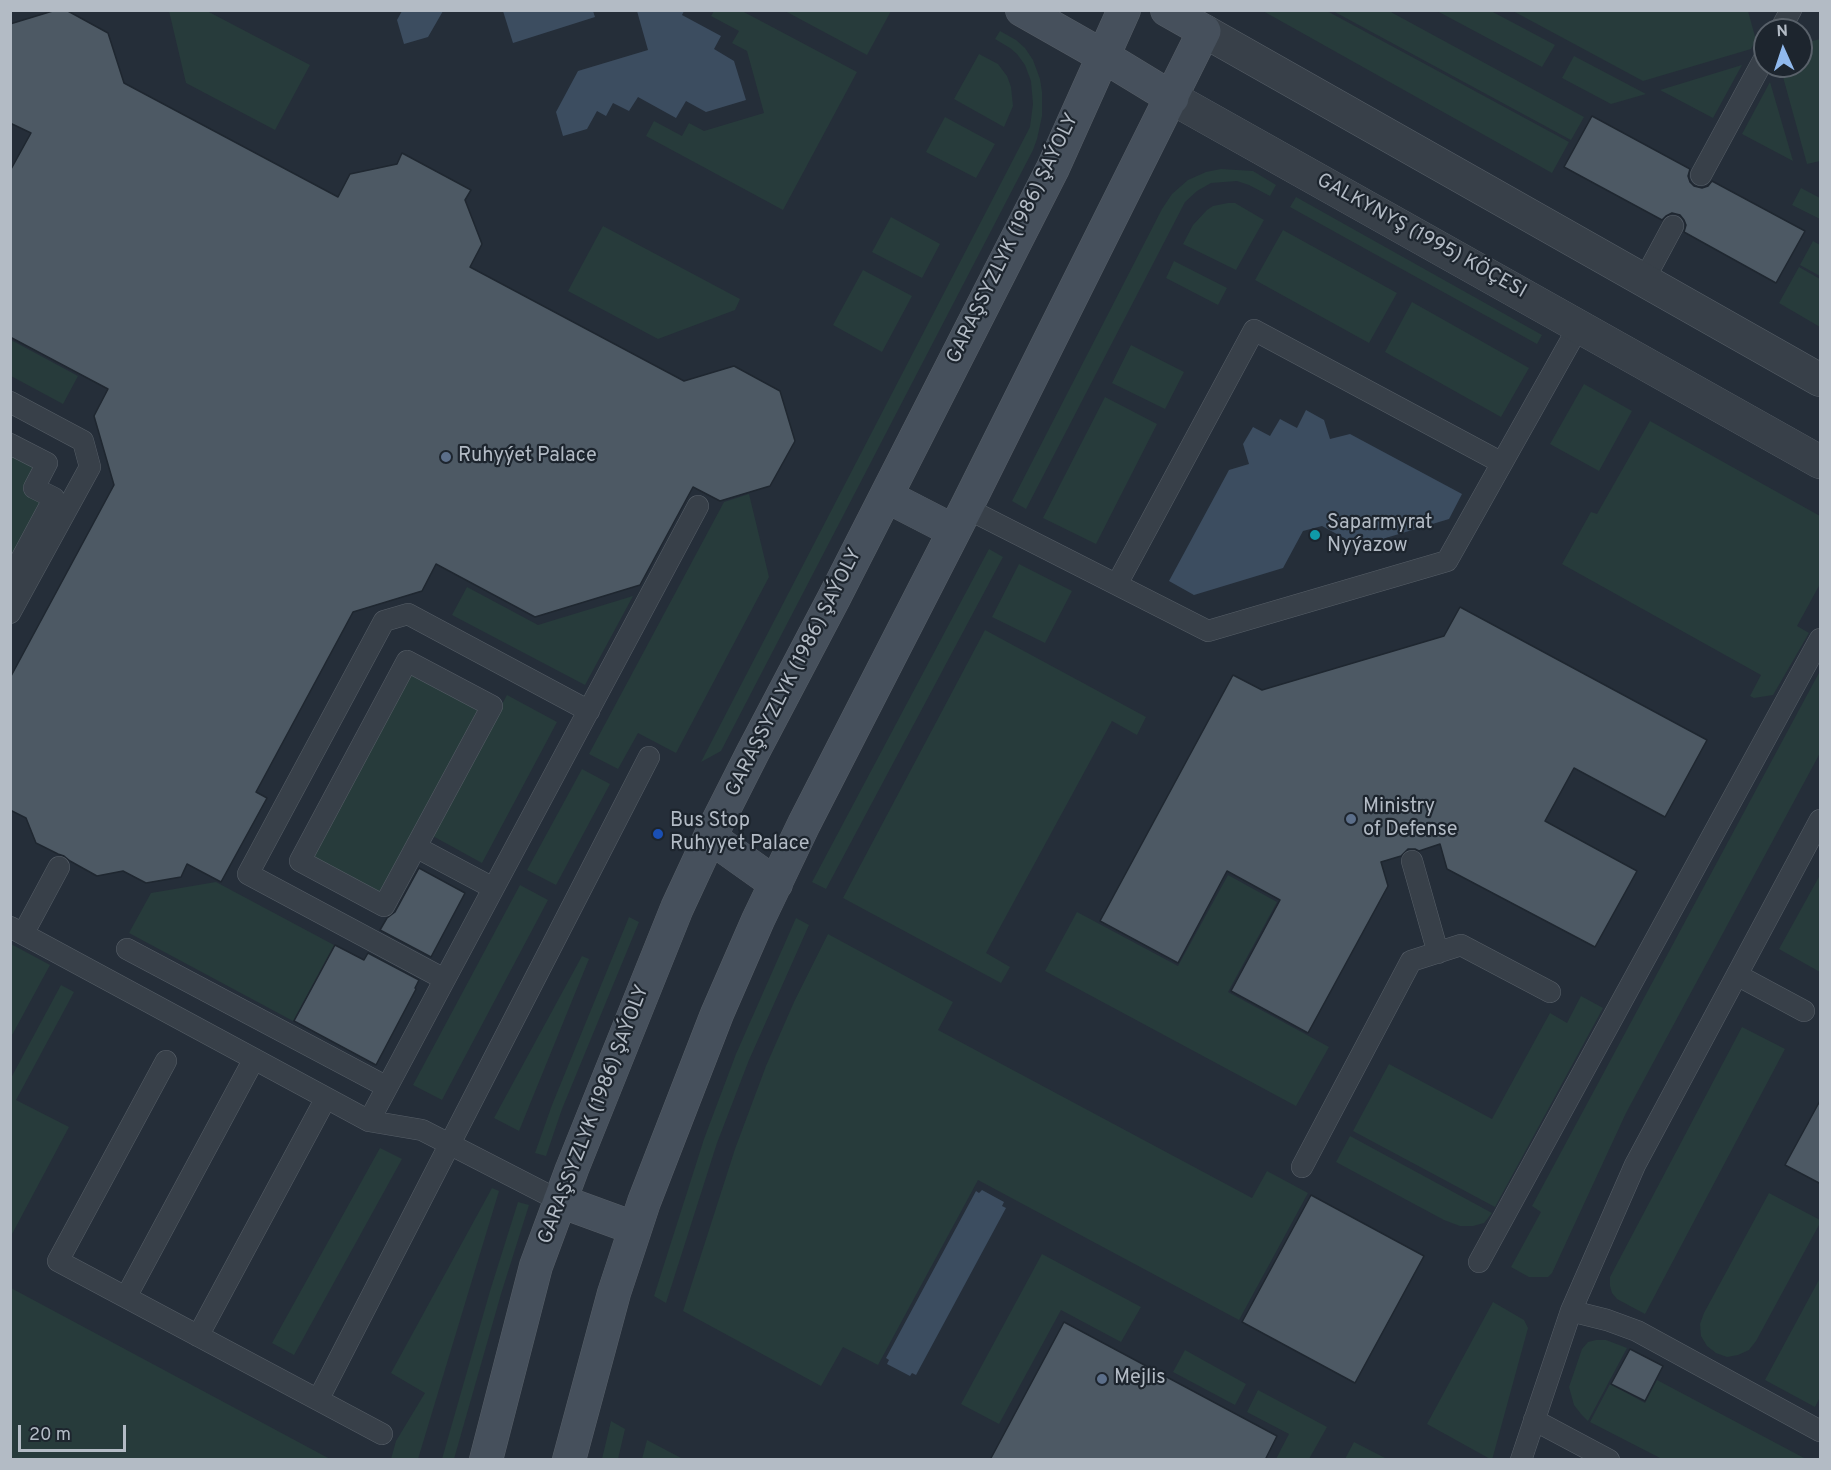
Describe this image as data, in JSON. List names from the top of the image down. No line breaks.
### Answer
{"streets":{"main road":["GALKYNYŞ (1995) KÖÇESI","GARAŞSYZLYK (1986) ŞAÝOLY"]},"crossings":[["GALKYNYŞ (1995) KÖÇESI","GARAŞSYZLYK (1986) ŞAÝOLY"]],"places":["Ruhyýet Palace","Saparmyrat Nyýazow","Ministry of Defense","Bus Stop Ruhyyet Palace","Mejlis"],"scale_bar":"20 m","north":"top"}
